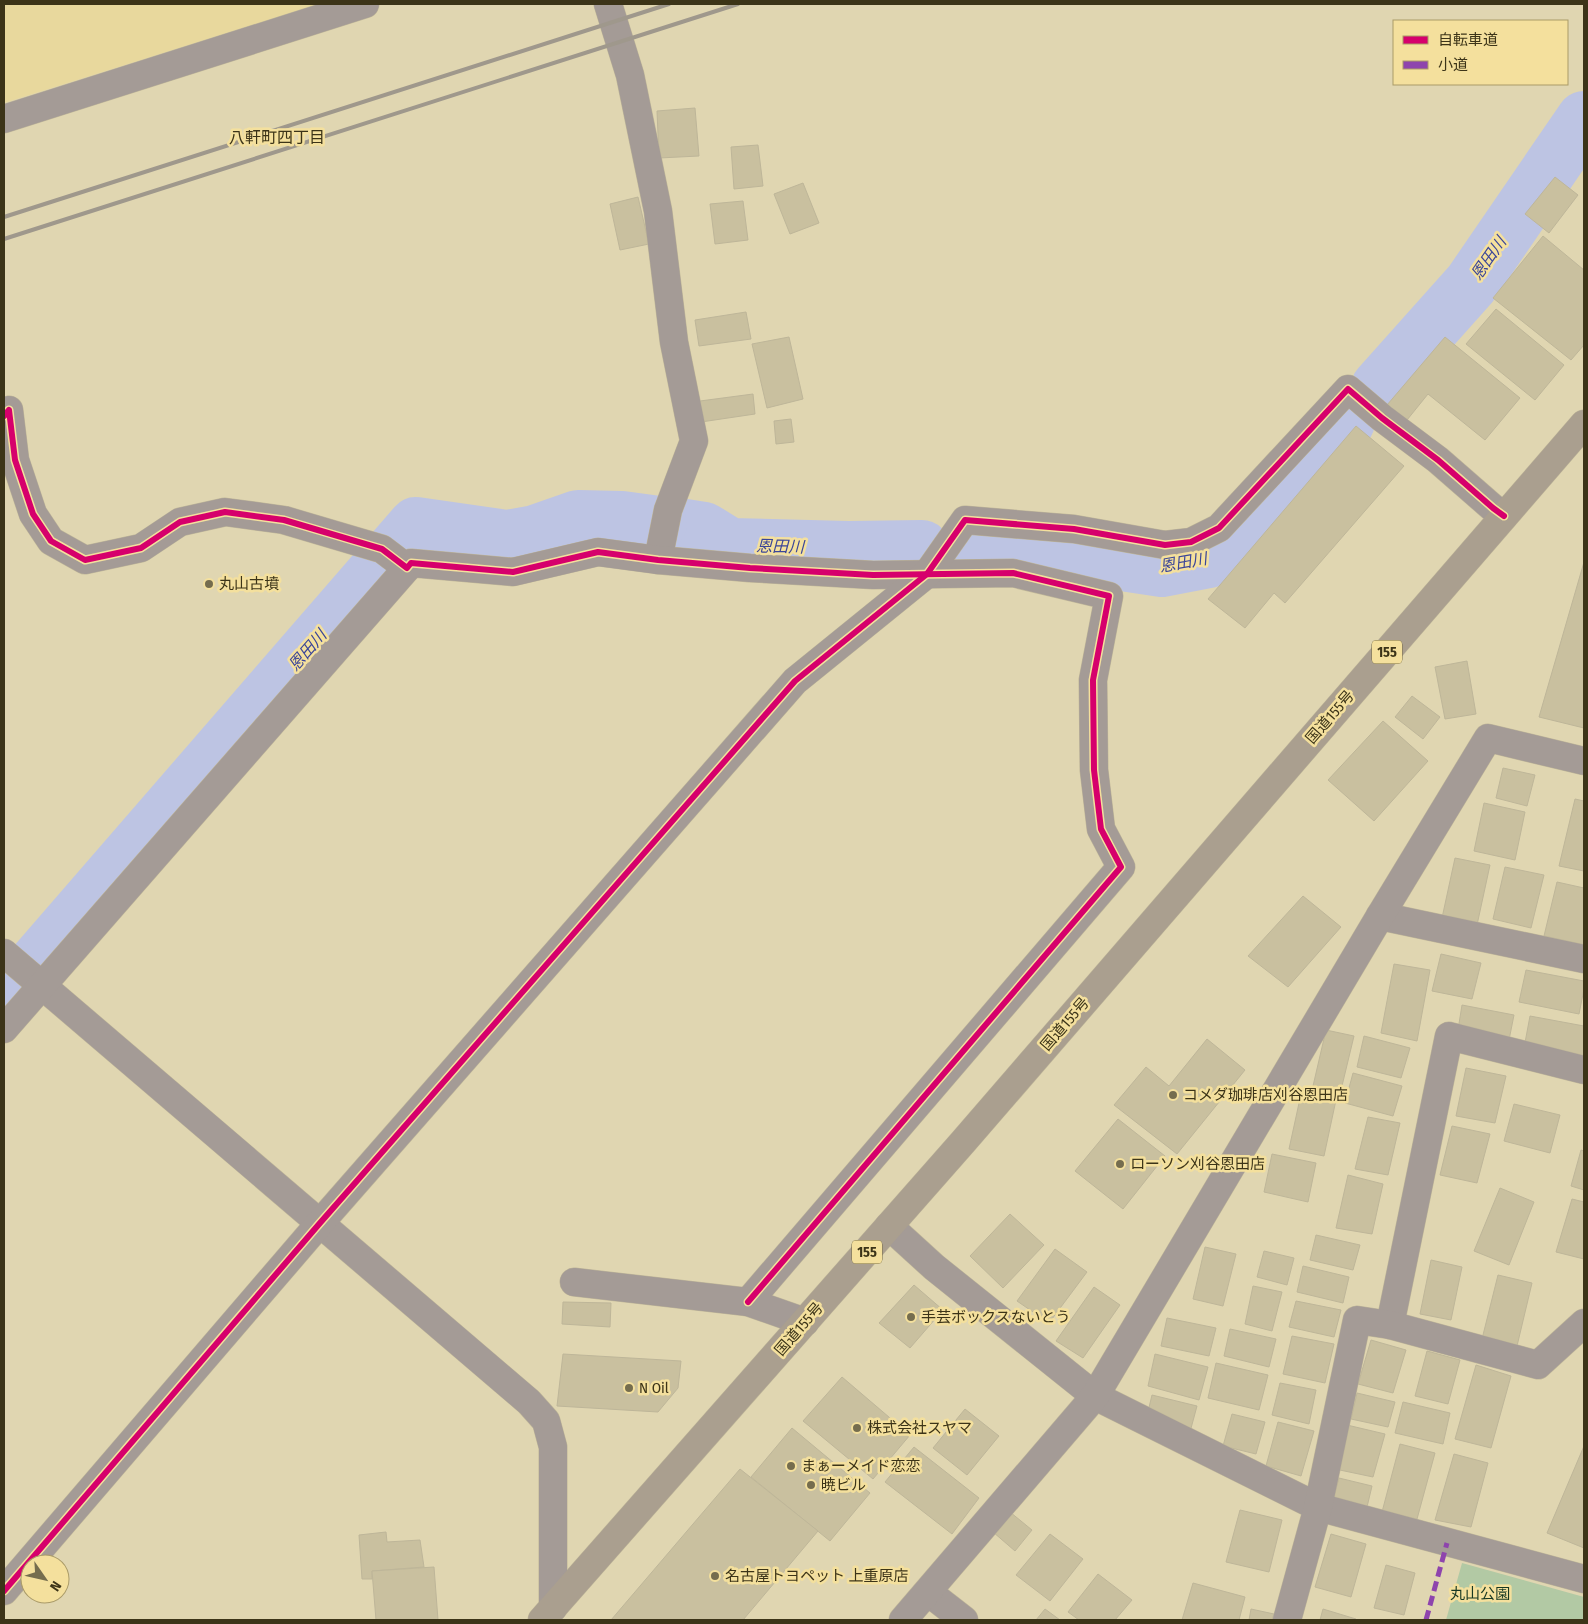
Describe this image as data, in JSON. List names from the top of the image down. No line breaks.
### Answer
{"streets":{"highway":["155","国道155号"]},"districts":["八軒町四丁目"],"water":["恩田川"],"parks":["丸山公園"],"places":["丸山古墳","コメダ珈琲店刈谷恩田店","ローソン刈谷恩田店","手芸ボックスないとう","N Oil","株式会社スヤマ","まぁーメイド恋恋","暁ビル","名古屋トヨペット 上重原店"],"legend":["自転車道","小道"],"north":"bottom right"}
